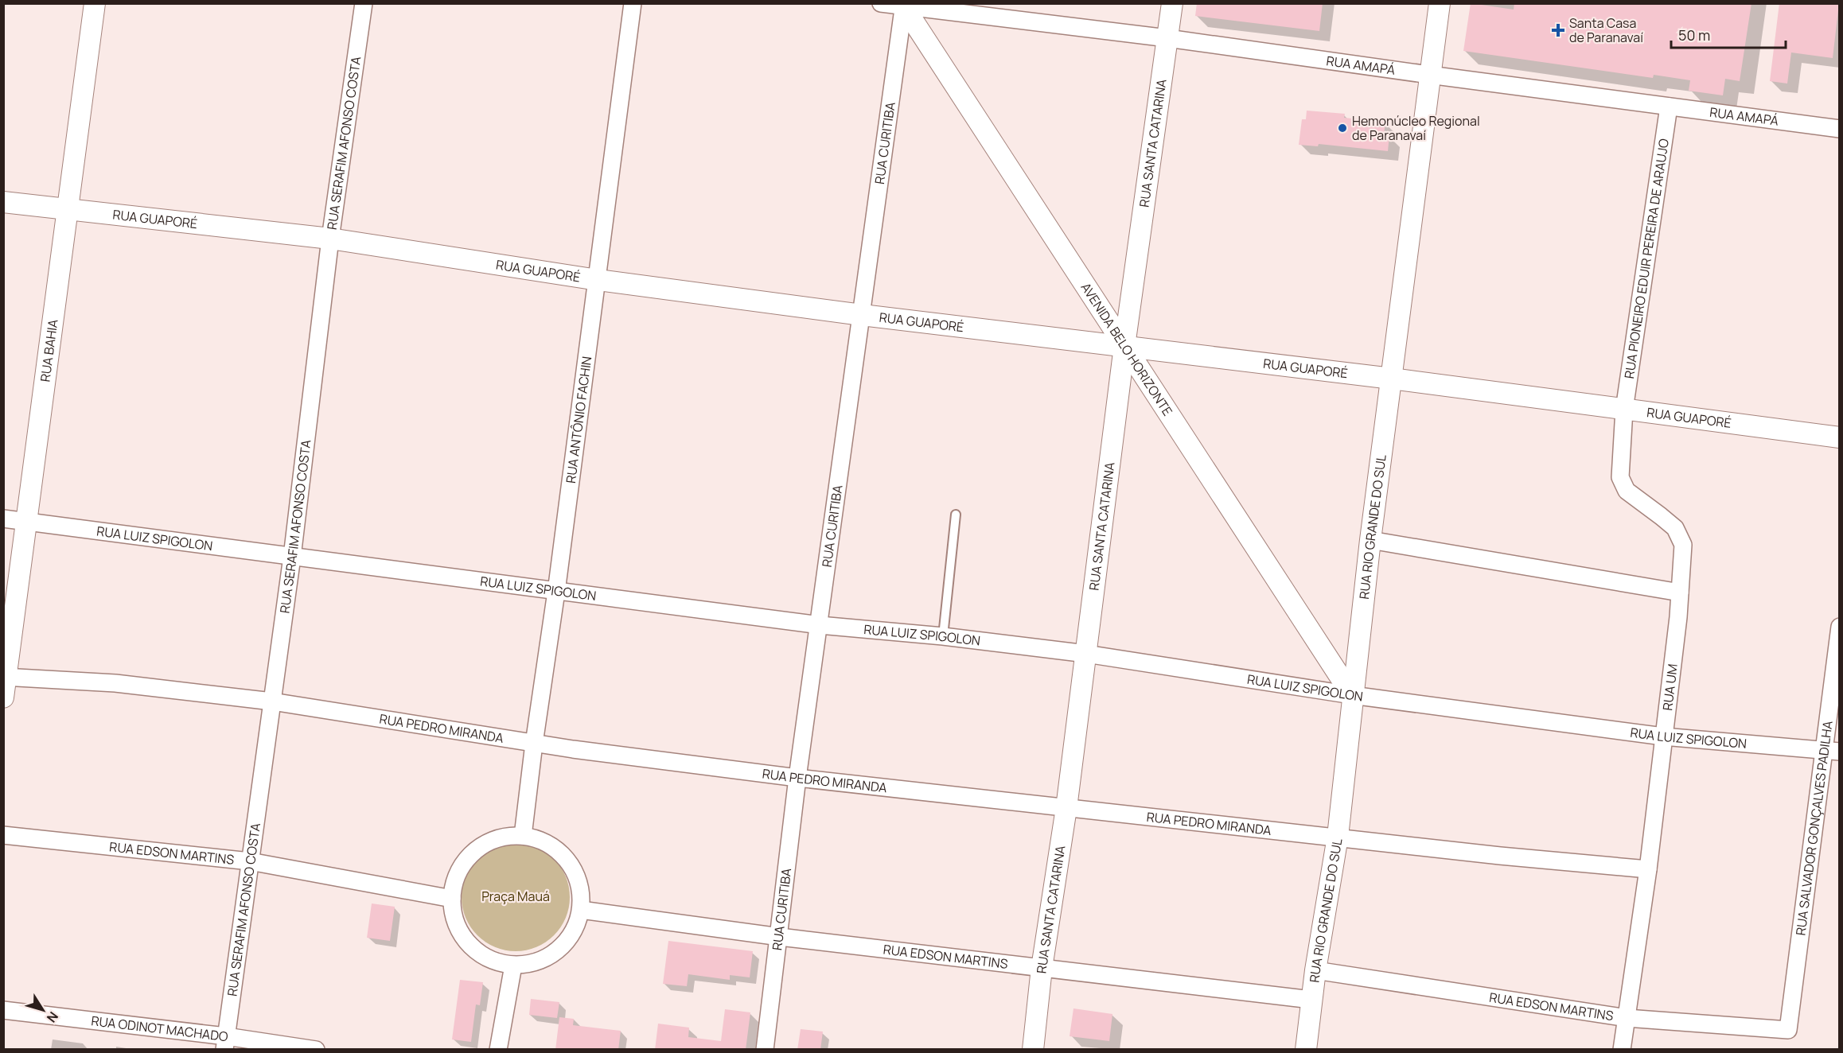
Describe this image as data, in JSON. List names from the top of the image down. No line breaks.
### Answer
{"streets":{"street":["RUA AMAPÁ","RUA SERAFIM AFONSO COSTA","RUA CURITIBA","RUA SANTA CATARINA","RUA GUAPORÉ","RUA PIONEIRO EDUIR PEREIRA DE ARAUJO","AVENIDA BELO HORIZONTE","RUA BAHIA","RUA ANTÔNIO FACHIN","RUA RIO GRANDE DO SUL","RUA LUIZ SPIGOLON","RUA UM","RUA PEDRO MIRANDA","RUA SALVADOR GONÇALVES PADILHA","RUA EDSON MARTINS","RUA ODINOT MACHADO"]},"crossings":[["RUA AMAPÁ","RUA CURITIBA"],["RUA AMAPÁ","RUA SANTA CATARINA"],["RUA AMAPÁ","RUA PIONEIRO EDUIR PEREIRA DE ARAUJO"],["RUA AMAPÁ","AVENIDA BELO HORIZONTE"],["RUA AMAPÁ","RUA RIO GRANDE DO SUL"],["RUA SERAFIM AFONSO COSTA","RUA GUAPORÉ"],["RUA SERAFIM AFONSO COSTA","RUA LUIZ SPIGOLON"],["RUA SERAFIM AFONSO COSTA","RUA PEDRO MIRANDA"],["RUA SERAFIM AFONSO COSTA","RUA EDSON MARTINS"],["RUA SERAFIM AFONSO COSTA","RUA ODINOT MACHADO"],["RUA CURITIBA","RUA GUAPORÉ"],["RUA CURITIBA","AVENIDA BELO HORIZONTE"],["RUA CURITIBA","RUA LUIZ SPIGOLON"],["RUA CURITIBA","RUA PEDRO MIRANDA"],["RUA CURITIBA","RUA EDSON MARTINS"],["RUA SANTA CATARINA","RUA GUAPORÉ"],["RUA SANTA CATARINA","AVENIDA BELO HORIZONTE"],["RUA SANTA CATARINA","RUA LUIZ SPIGOLON"],["RUA SANTA CATARINA","RUA PEDRO MIRANDA"],["RUA SANTA CATARINA","RUA EDSON MARTINS"],["RUA GUAPORÉ","RUA PIONEIRO EDUIR PEREIRA DE ARAUJO"],["RUA GUAPORÉ","AVENIDA BELO HORIZONTE"],["RUA GUAPORÉ","RUA BAHIA"],["RUA GUAPORÉ","RUA ANTÔNIO FACHIN"],["RUA GUAPORÉ","RUA RIO GRANDE DO SUL"],["RUA GUAPORÉ","RUA UM"],["RUA PIONEIRO EDUIR PEREIRA DE ARAUJO","RUA UM"],["AVENIDA BELO HORIZONTE","RUA RIO GRANDE DO SUL"],["AVENIDA BELO HORIZONTE","RUA LUIZ SPIGOLON"],["RUA BAHIA","RUA LUIZ SPIGOLON"],["RUA BAHIA","RUA PEDRO MIRANDA"],["RUA ANTÔNIO FACHIN","RUA LUIZ SPIGOLON"],["RUA ANTÔNIO FACHIN","RUA PEDRO MIRANDA"],["RUA ANTÔNIO FACHIN","RUA EDSON MARTINS"],["RUA RIO GRANDE DO SUL","RUA LUIZ SPIGOLON"],["RUA RIO GRANDE DO SUL","RUA PEDRO MIRANDA"],["RUA RIO GRANDE DO SUL","RUA EDSON MARTINS"],["RUA LUIZ SPIGOLON","RUA UM"],["RUA LUIZ SPIGOLON","RUA SALVADOR GONÇALVES PADILHA"],["RUA UM","RUA PEDRO MIRANDA"],["RUA UM","RUA EDSON MARTINS"],["RUA SALVADOR GONÇALVES PADILHA","RUA EDSON MARTINS"]],"parks":["Praça Mauá"],"places":{"health":["Santa Casa de Paranavaí"],"other":["Hemonúcleo Regional de Paranavaí"]},"scale_bar":"50 m","north":"bottom right"}
